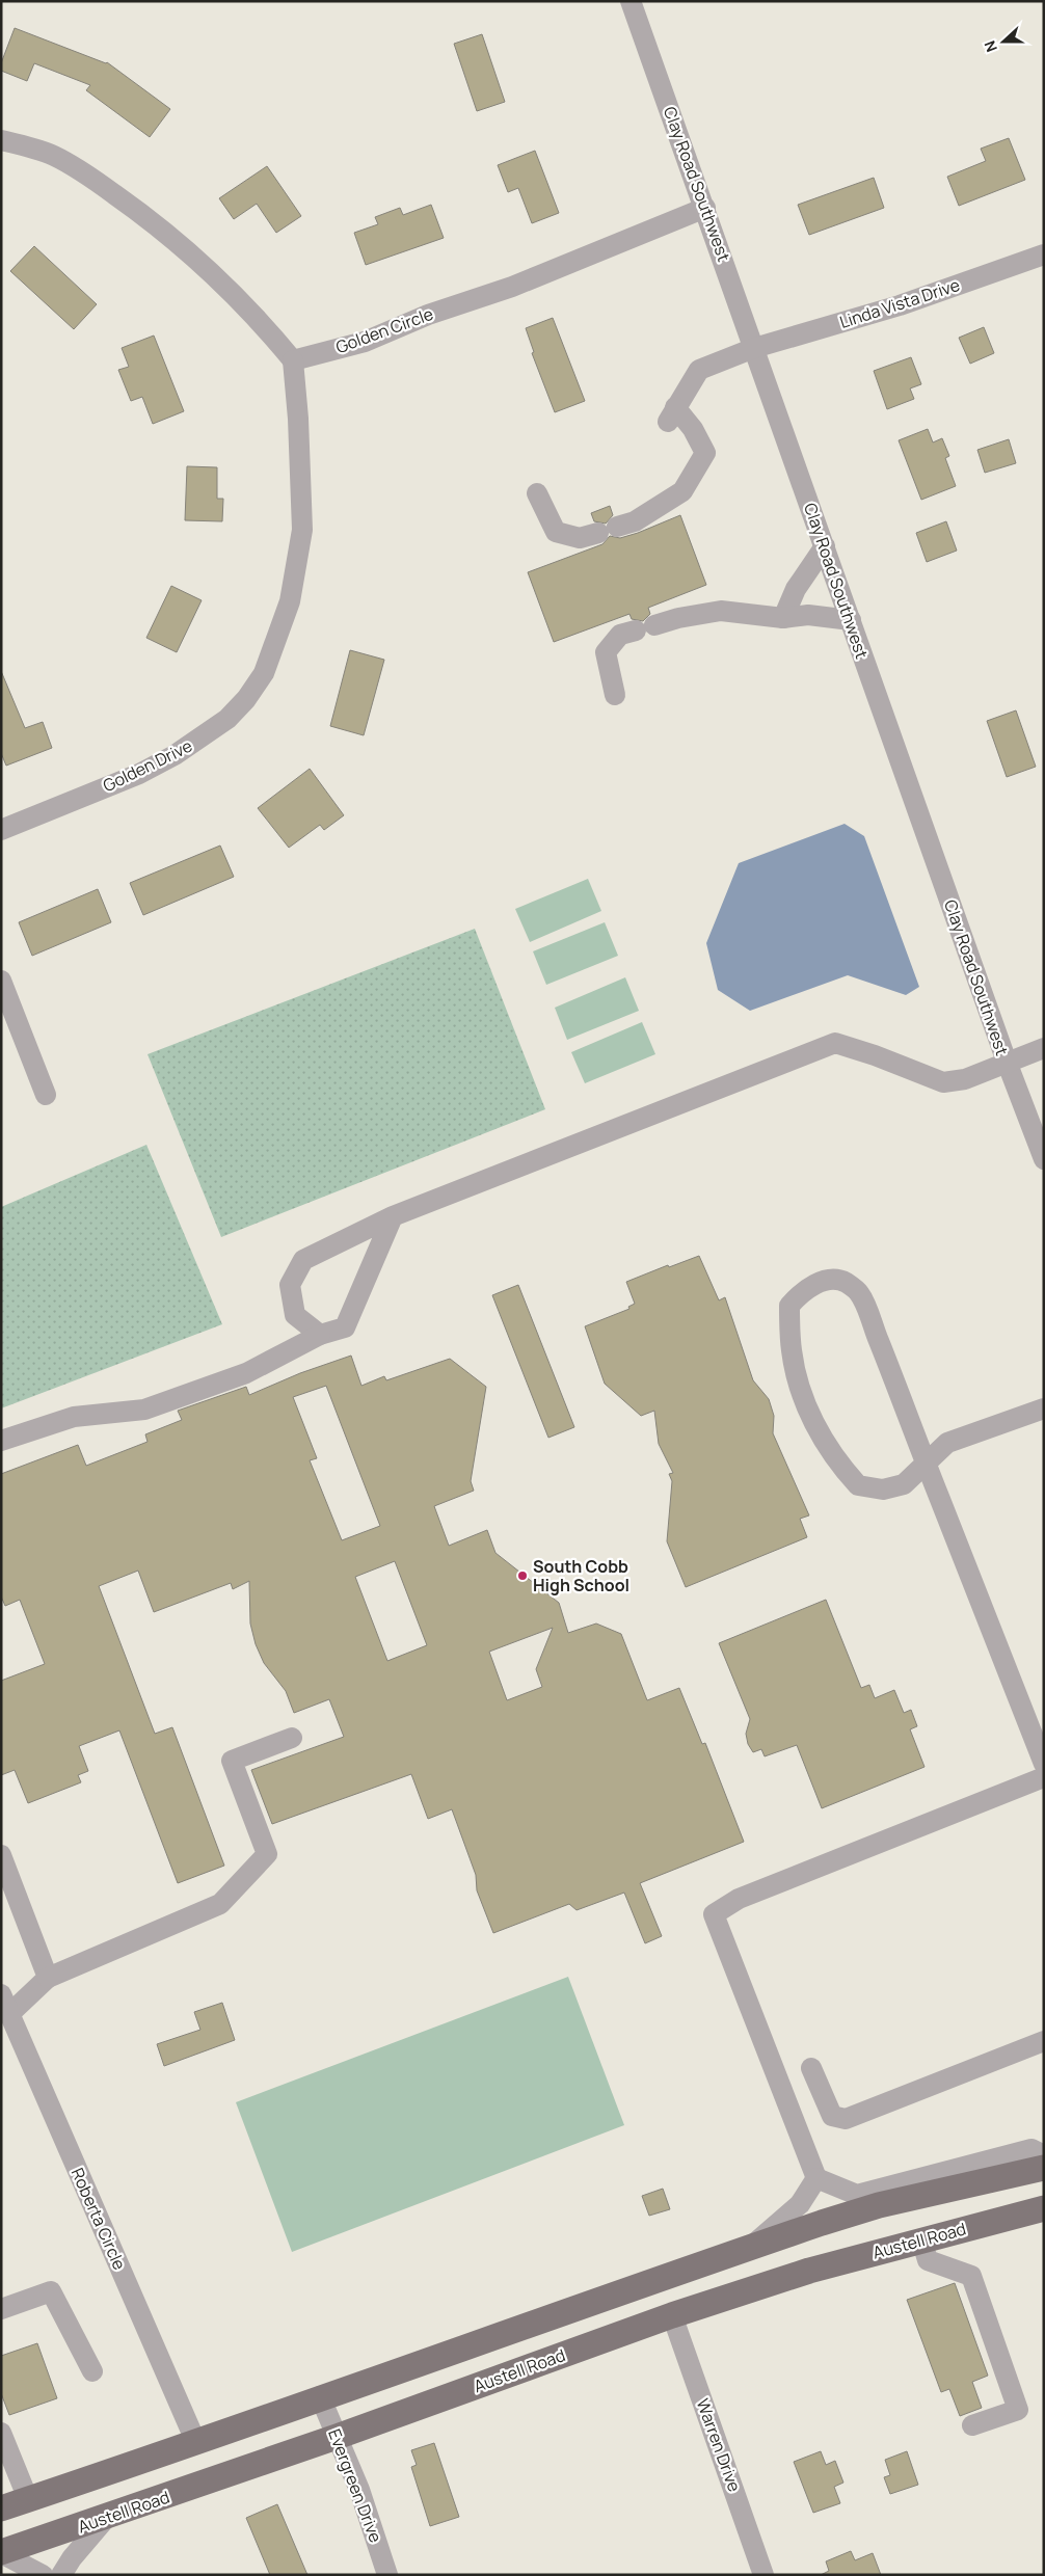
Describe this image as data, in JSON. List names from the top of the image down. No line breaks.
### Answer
{"streets":{"main road":["Austell Road"],"street":["Clay Road Southwest","Linda Vista Drive","Golden Circle","Golden Drive","Roberta Circle","Warren Drive","Evergreen Drive"]},"crossings":[["Clay Road Southwest","Linda Vista Drive"],["Clay Road Southwest","Golden Circle"],["Golden Circle","Golden Drive"],["Austell Road","Warren Drive"],["Austell Road","Evergreen Drive"]],"places":["South Cobb High School"],"north":"left"}
